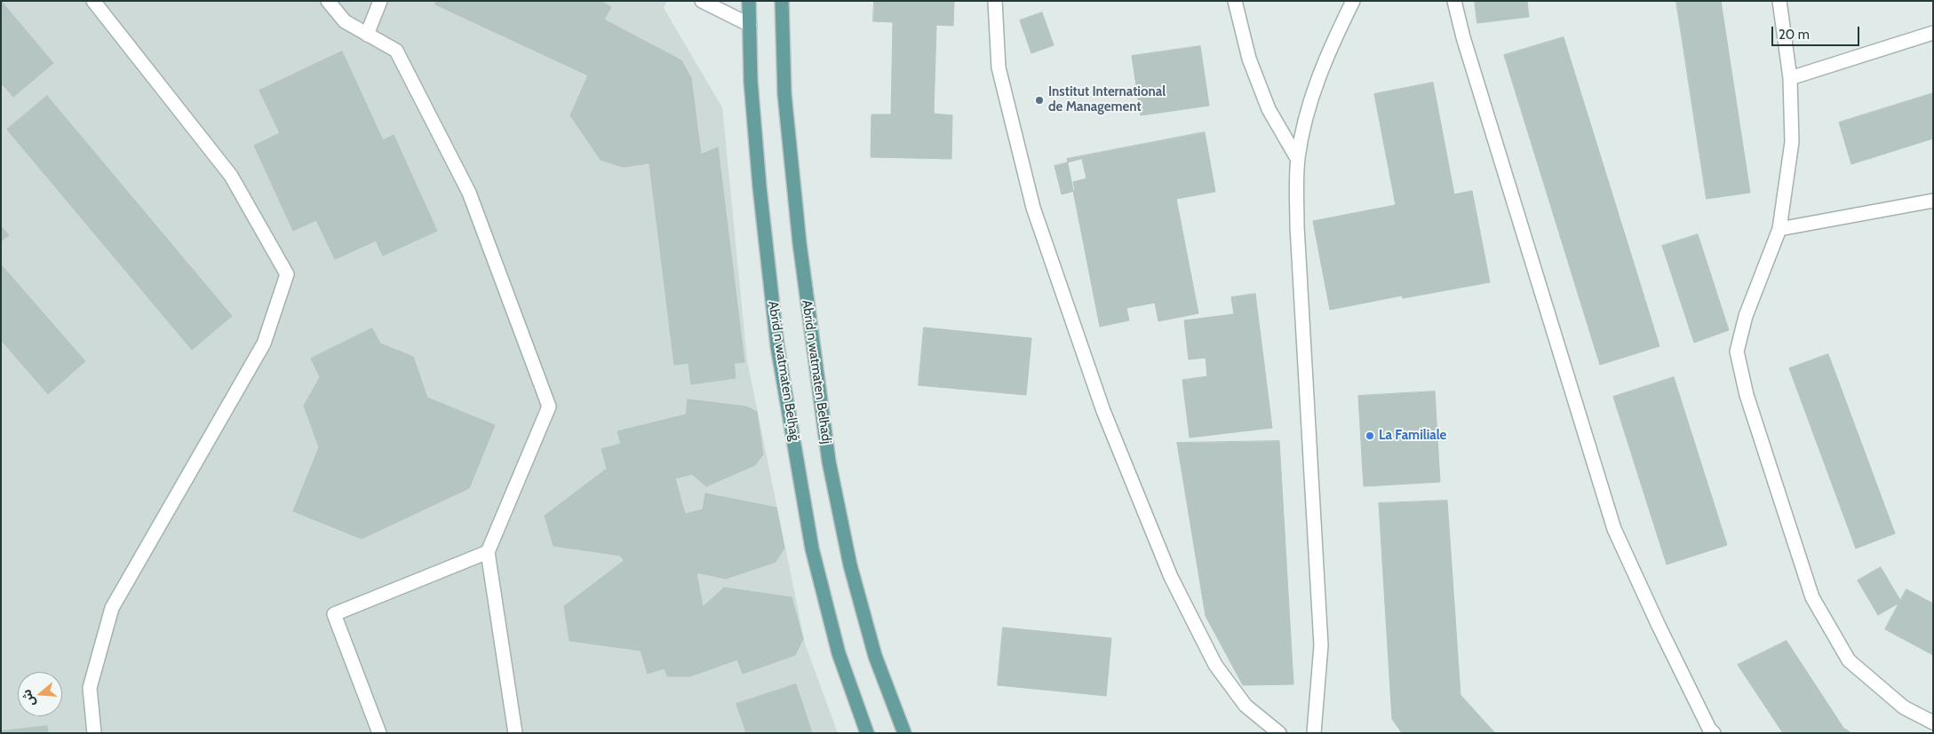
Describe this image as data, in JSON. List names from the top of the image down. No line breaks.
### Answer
{"streets":{"main road":["Abrid n watmaten Belḥaǧ","Abrid n watmaten Belhadj"]},"places":["Institut International de Management","La Familiale"],"scale_bar":"20 m","north":"left"}
